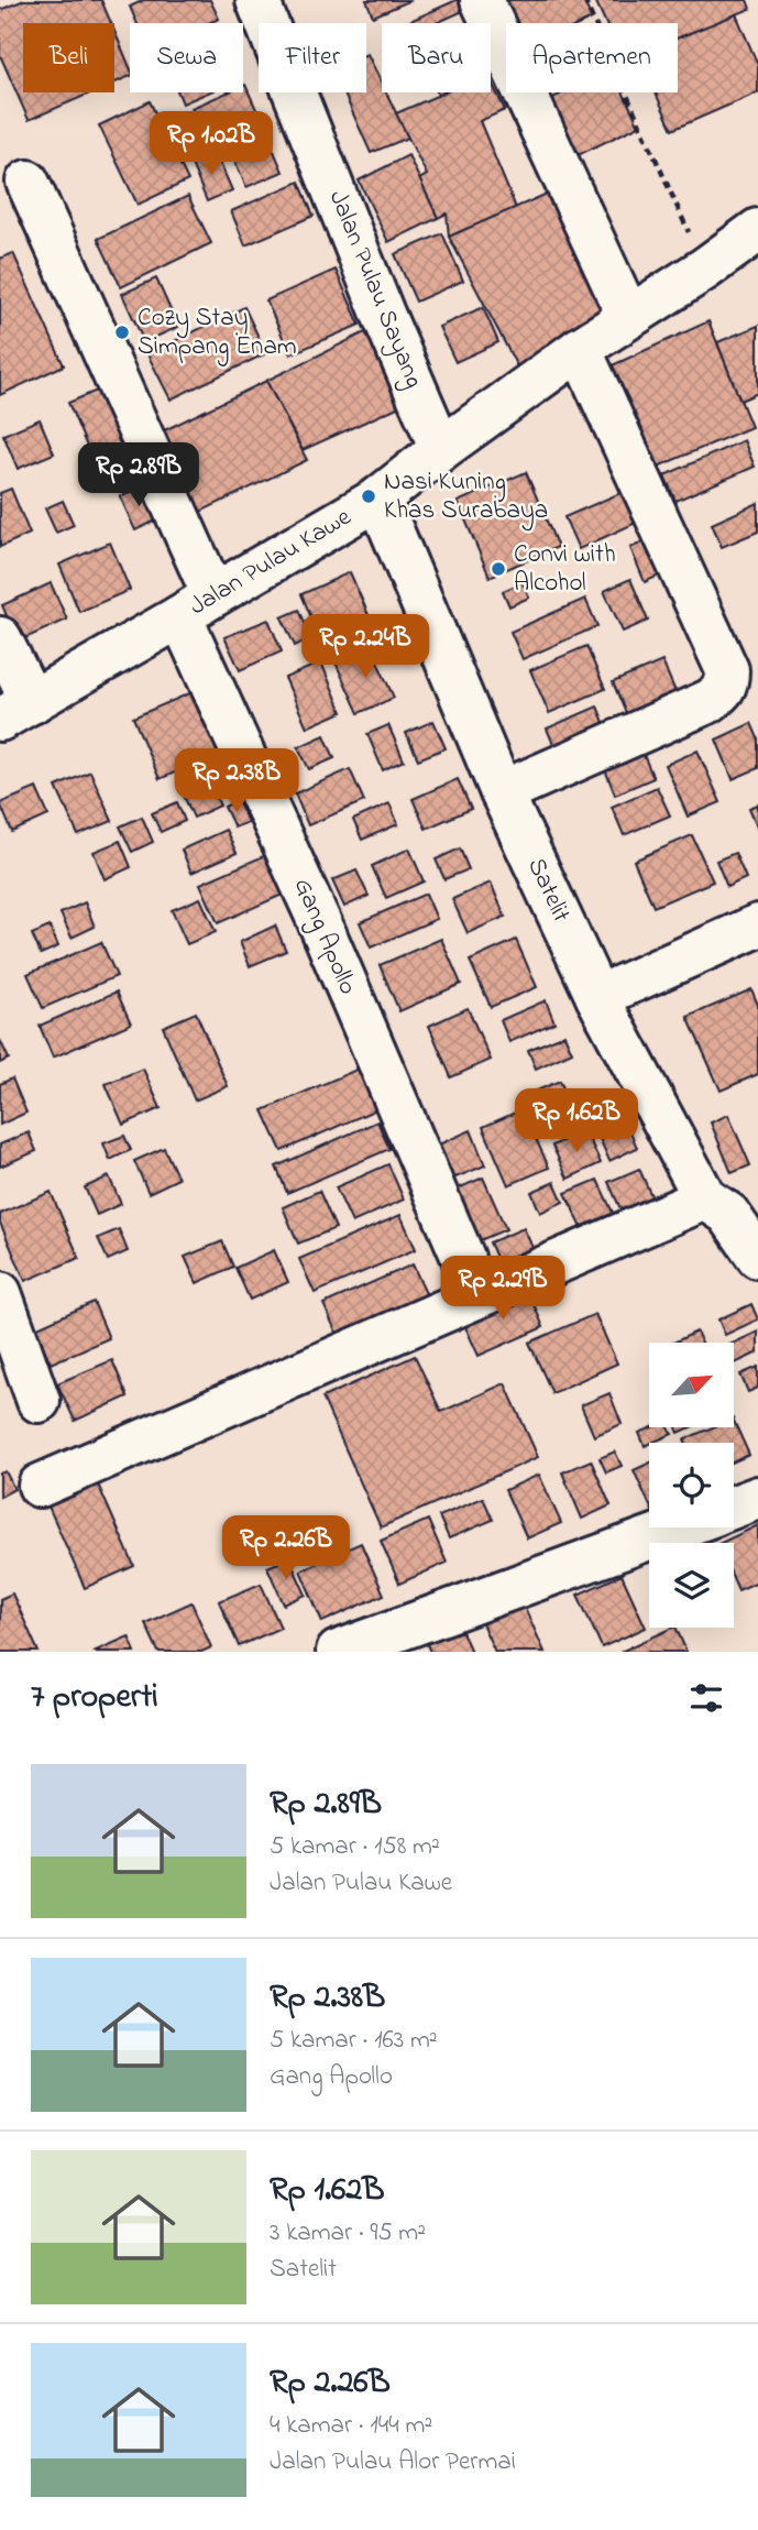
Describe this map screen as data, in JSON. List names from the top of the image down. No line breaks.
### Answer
{"streets":{"street":["Jalan Pulau Sayang","Jalan Pulau Kawe","Satelit","Gang Apollo"]},"crossings":[["Jalan Pulau Sayang","Jalan Pulau Kawe"],["Jalan Pulau Kawe","Satelit"],["Jalan Pulau Kawe","Gang Apollo"]],"places":["Cozy Stay Simpang Enam","Nasi Kuning Khas Surabaya","Convi with Alcohol"],"north":"top right","page":{"chip":["Beli","Sewa","Filter","Baru","Apartemen"],"price":["Rp 1.02B","Rp 2.89B","Rp 2.24B","Rp 2.38B","Rp 1.62B","Rp 2.29B","Rp 2.26B"],"heading":"7 properti","list":[{"name":"Rp 2.89B","note":"5 kamar · 158 m² · Jalan Pulau Kawe"},{"name":"Rp 2.38B","note":"5 kamar · 163 m² · Gang Apollo"},{"name":"Rp 1.62B","note":"3 kamar · 95 m² · Satelit"},{"name":"Rp 2.26B","note":"4 kamar · 144 m² · Jalan Pulau Alor Permai"}]}}
